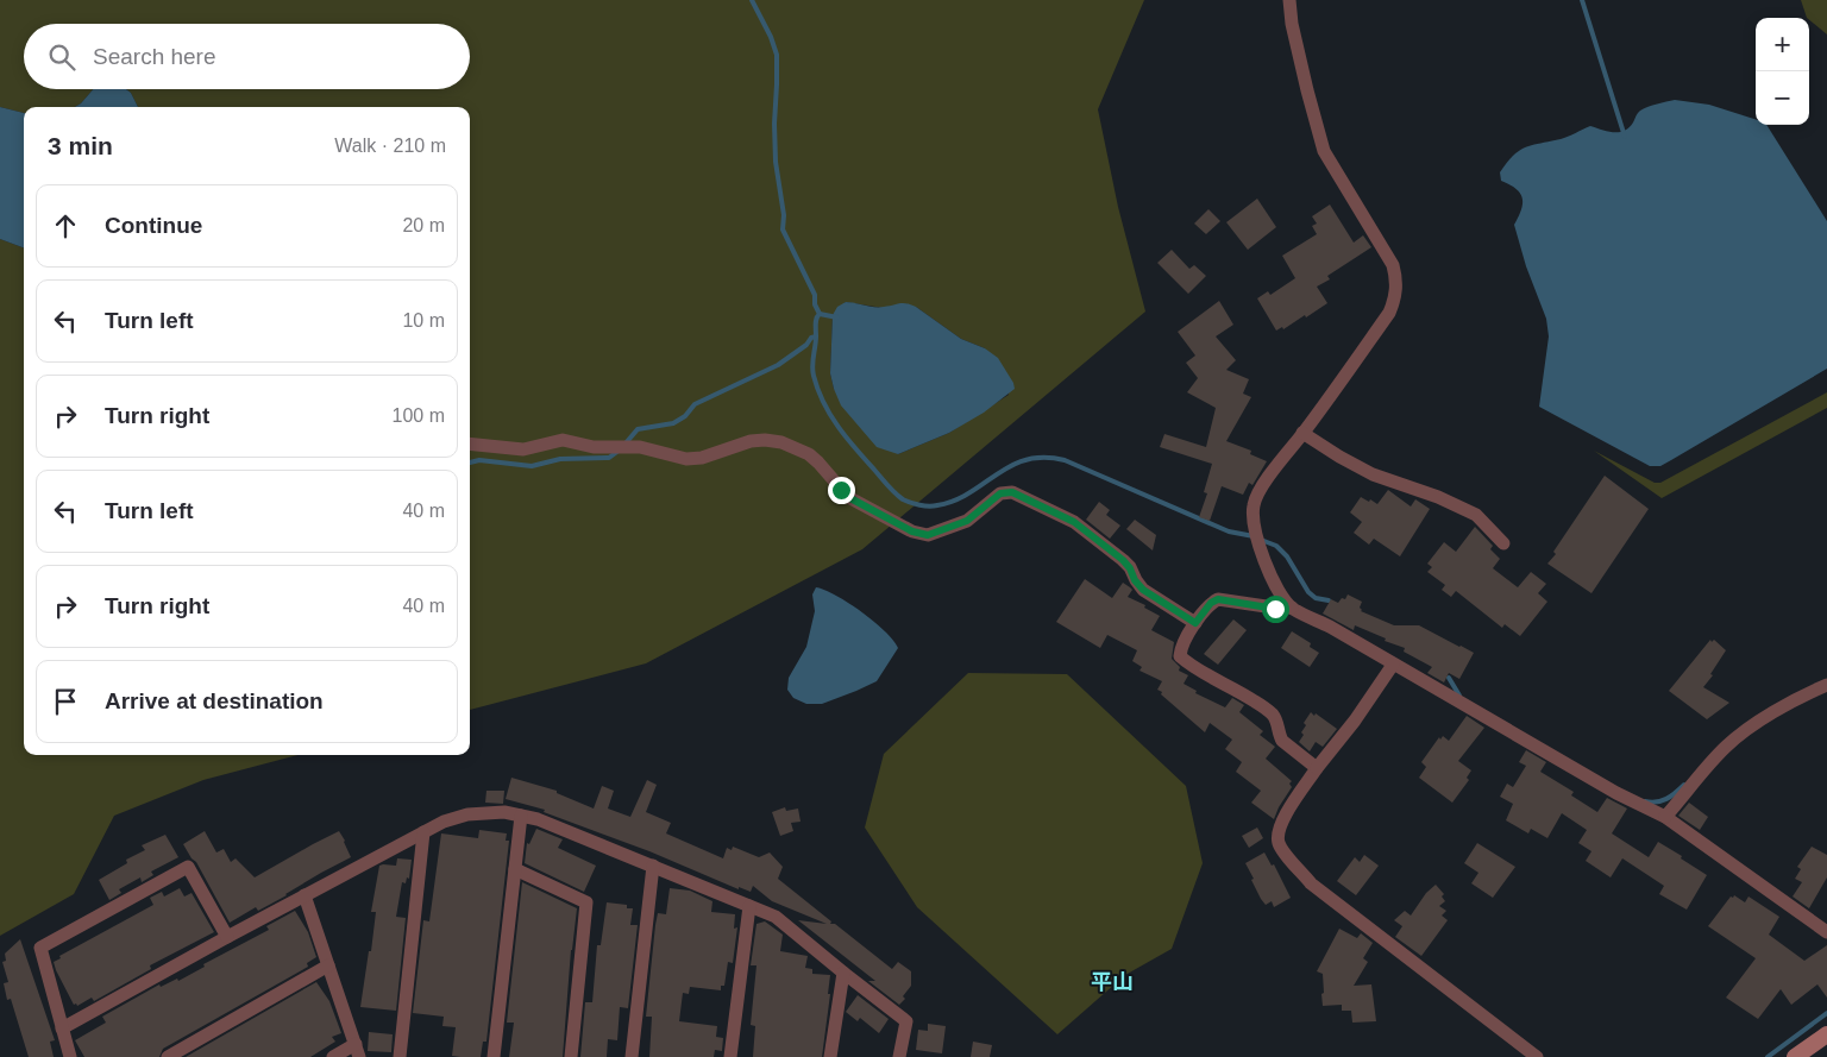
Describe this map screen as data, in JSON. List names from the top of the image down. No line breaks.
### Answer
{"districts":["平山"],"page":{"map_buttons":["+","−"],"search":"Search here","heading":["3 min","Walk · 210 m"],"list":[["Continue","20 m"],["Turn left","10 m"],["Turn right","100 m"],["Turn left","40 m"],["Turn right","40 m"],"Arrive at destination"]}}
